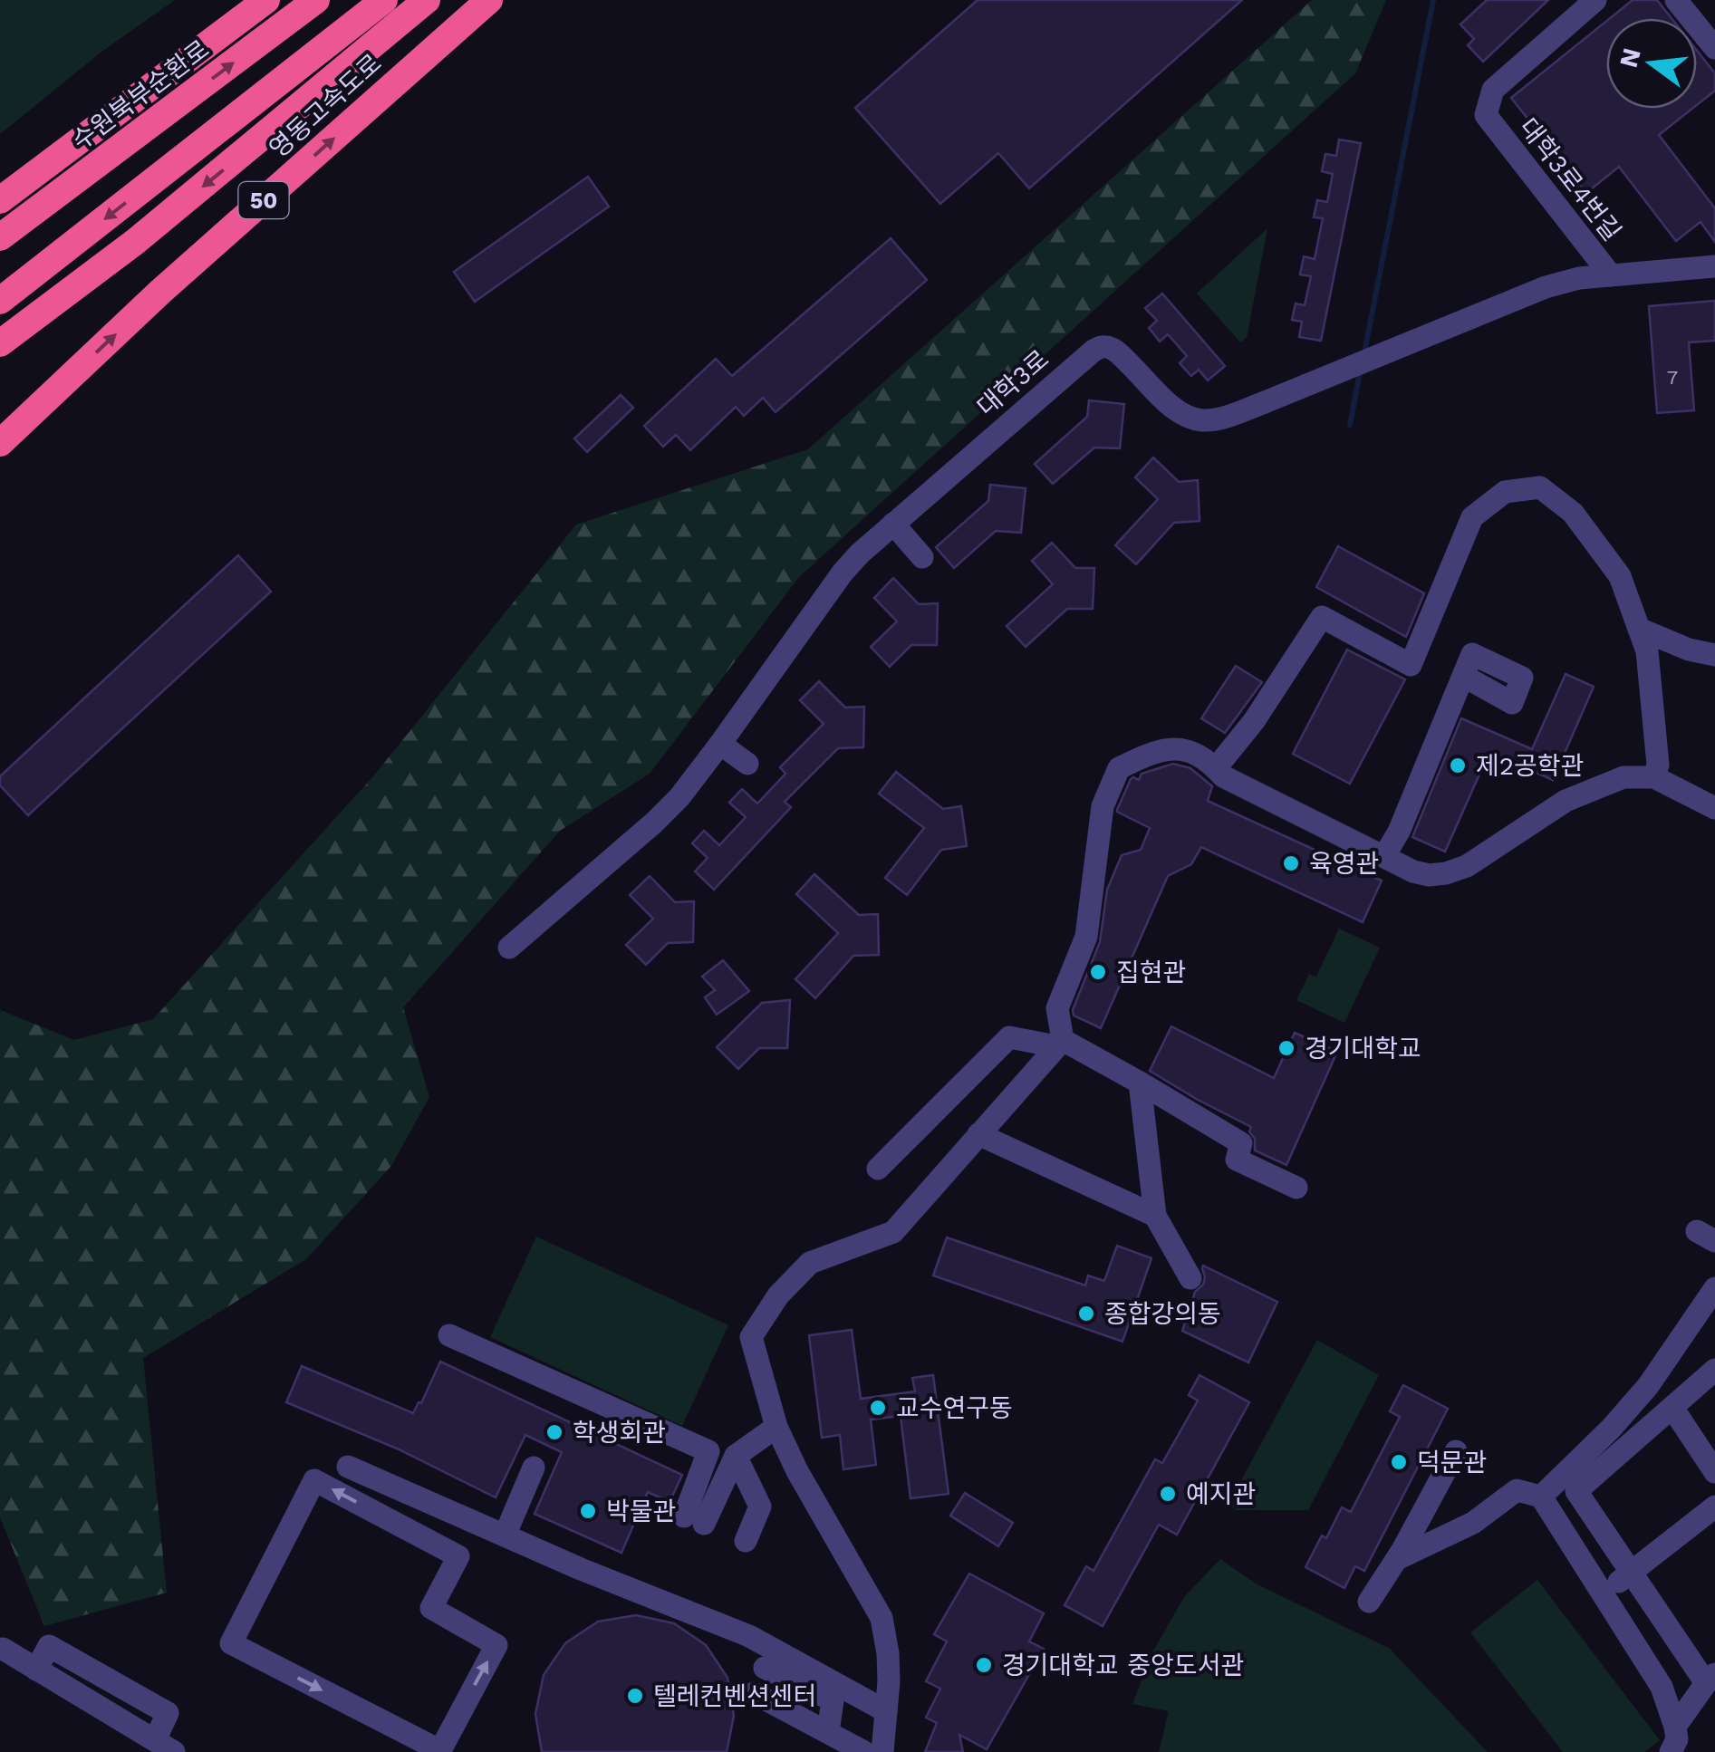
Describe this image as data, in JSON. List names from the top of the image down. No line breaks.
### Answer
{"streets":{"highway":["수원북부순환로","영동고속도로","50"],"street":["대학3로4번길","대학3로"]},"crossings":[["대학3로4번길","대학3로"]],"places":["제2공학관","육영관","집현관","경기대학교","종합강의동","교수연구동","학생회관","덕문관","예지관","박물관","경기대학교 중앙도서관","텔레컨벤션센터"],"house_numbers":["7"],"north":"left"}
